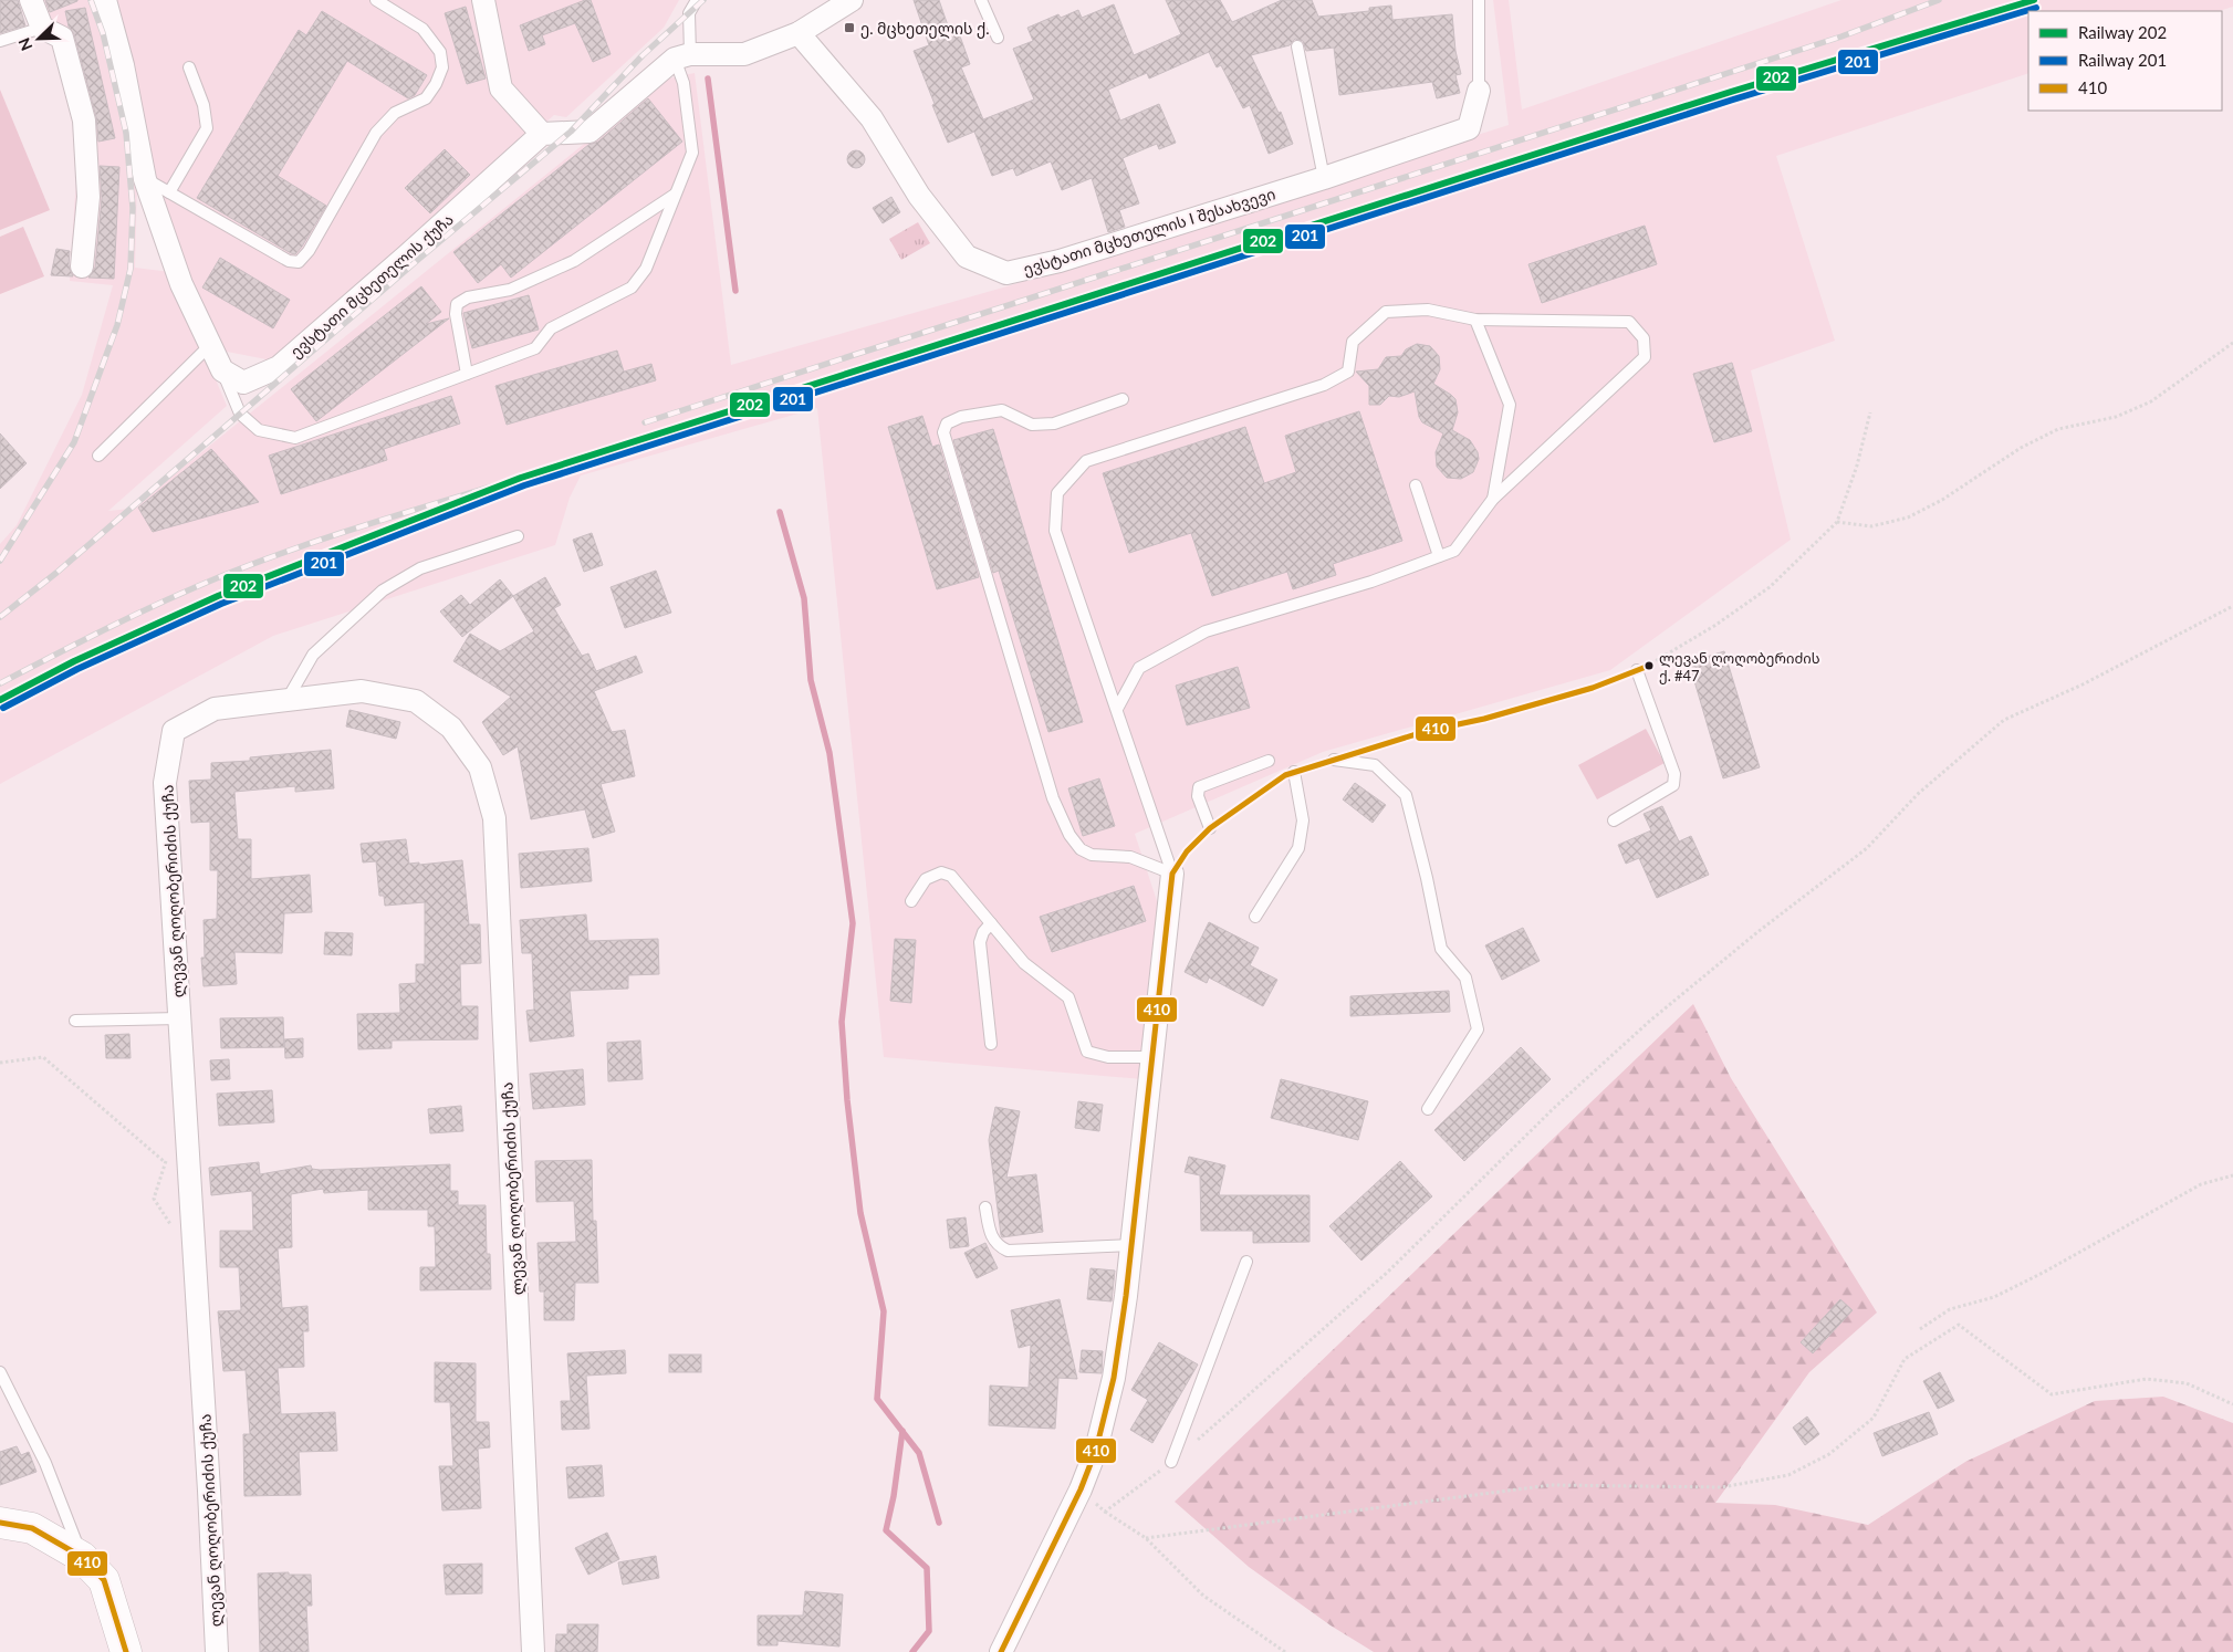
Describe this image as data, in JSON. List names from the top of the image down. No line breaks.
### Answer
{"streets":{"street":["ევსტათი მცხეთელის I შესახვევი","ევსტათი მცხეთელის ქუჩა","ლევან ღოღობერიძის ქუჩა"]},"places":{"transit":["ე. მცხეთელის ქ."],"other":["ლევან ღოღობერიძის ქ. #47"]},"lines":["rail line 202","rail line 201","transit line 410"],"legend":["Railway 202","Railway 201","410"],"north":"bottom left"}
